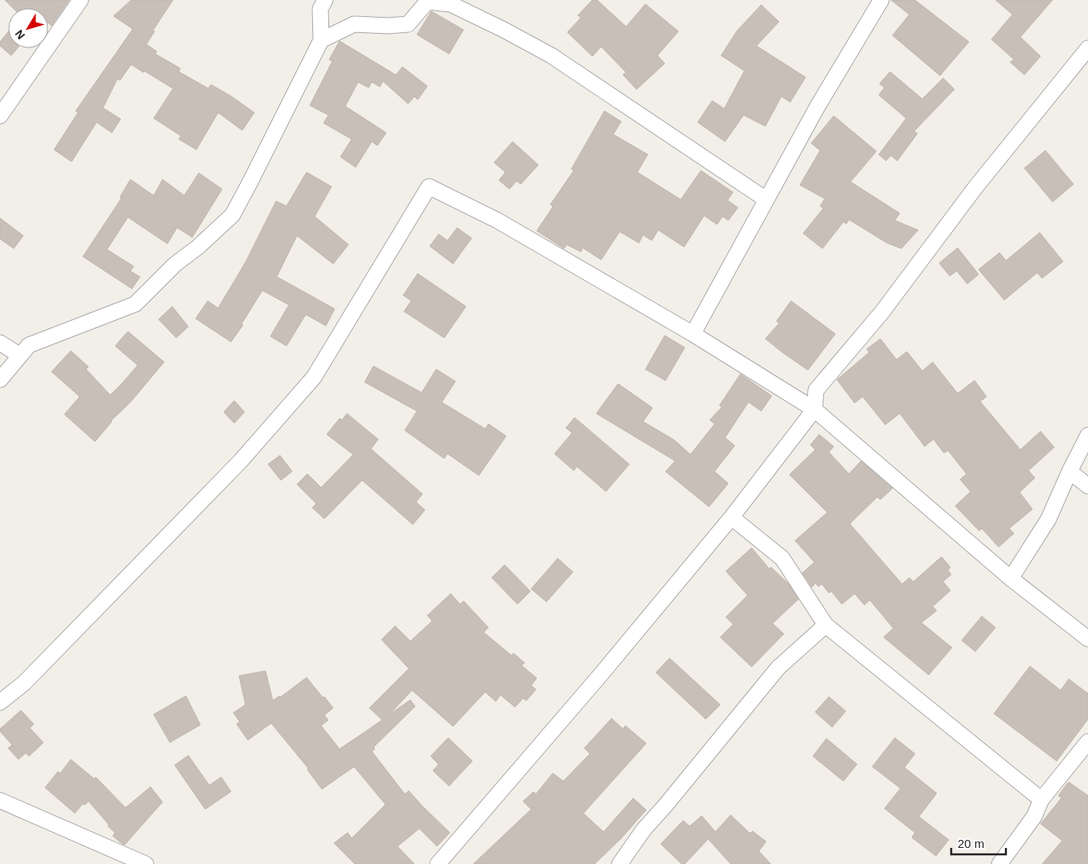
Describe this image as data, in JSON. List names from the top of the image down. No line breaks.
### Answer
{"scale_bar":"20 m","north":"bottom left"}
